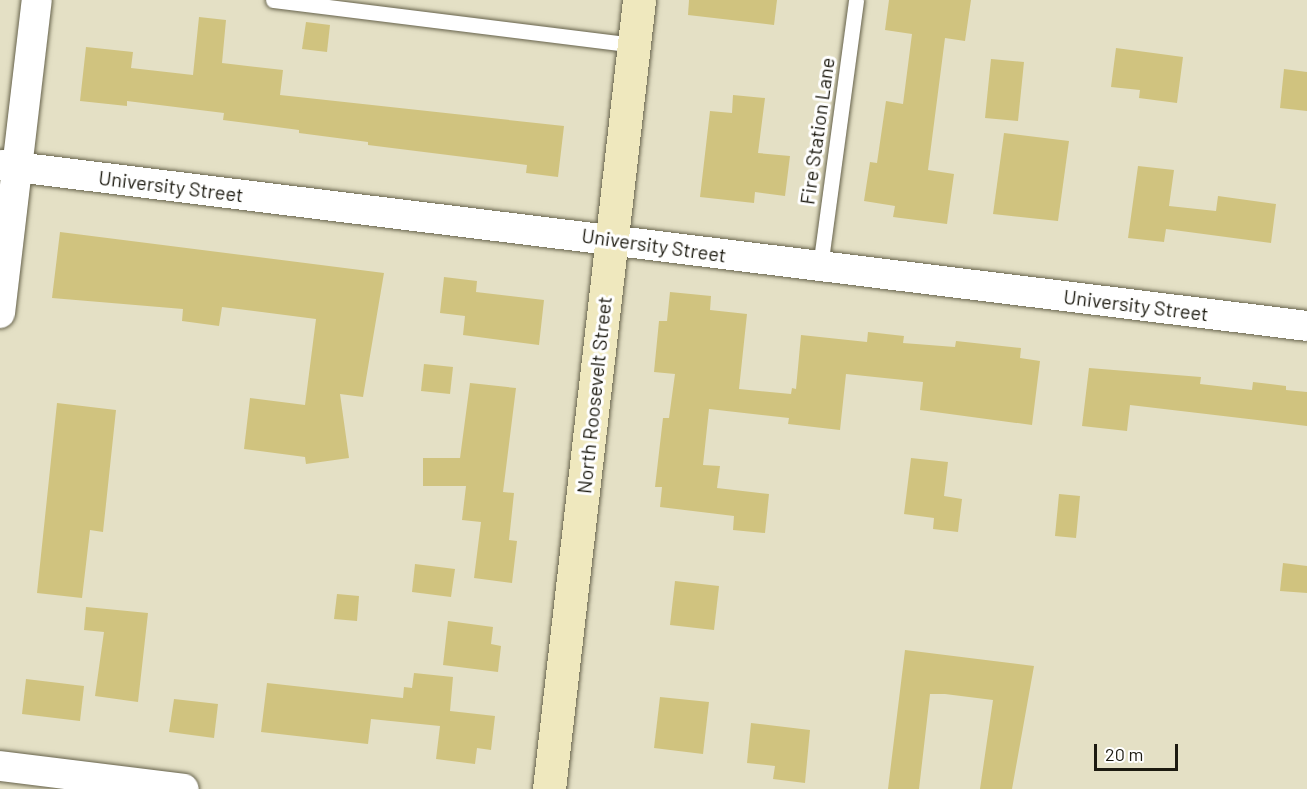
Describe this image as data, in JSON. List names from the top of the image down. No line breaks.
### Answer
{"streets":{"main road":["North Roosevelt Street"],"street":["University Street"],"lane":["Fire Station Lane"]},"crossings":[["Fire Station Lane","University Street"],["University Street","North Roosevelt Street"]],"scale_bar":"20 m"}
